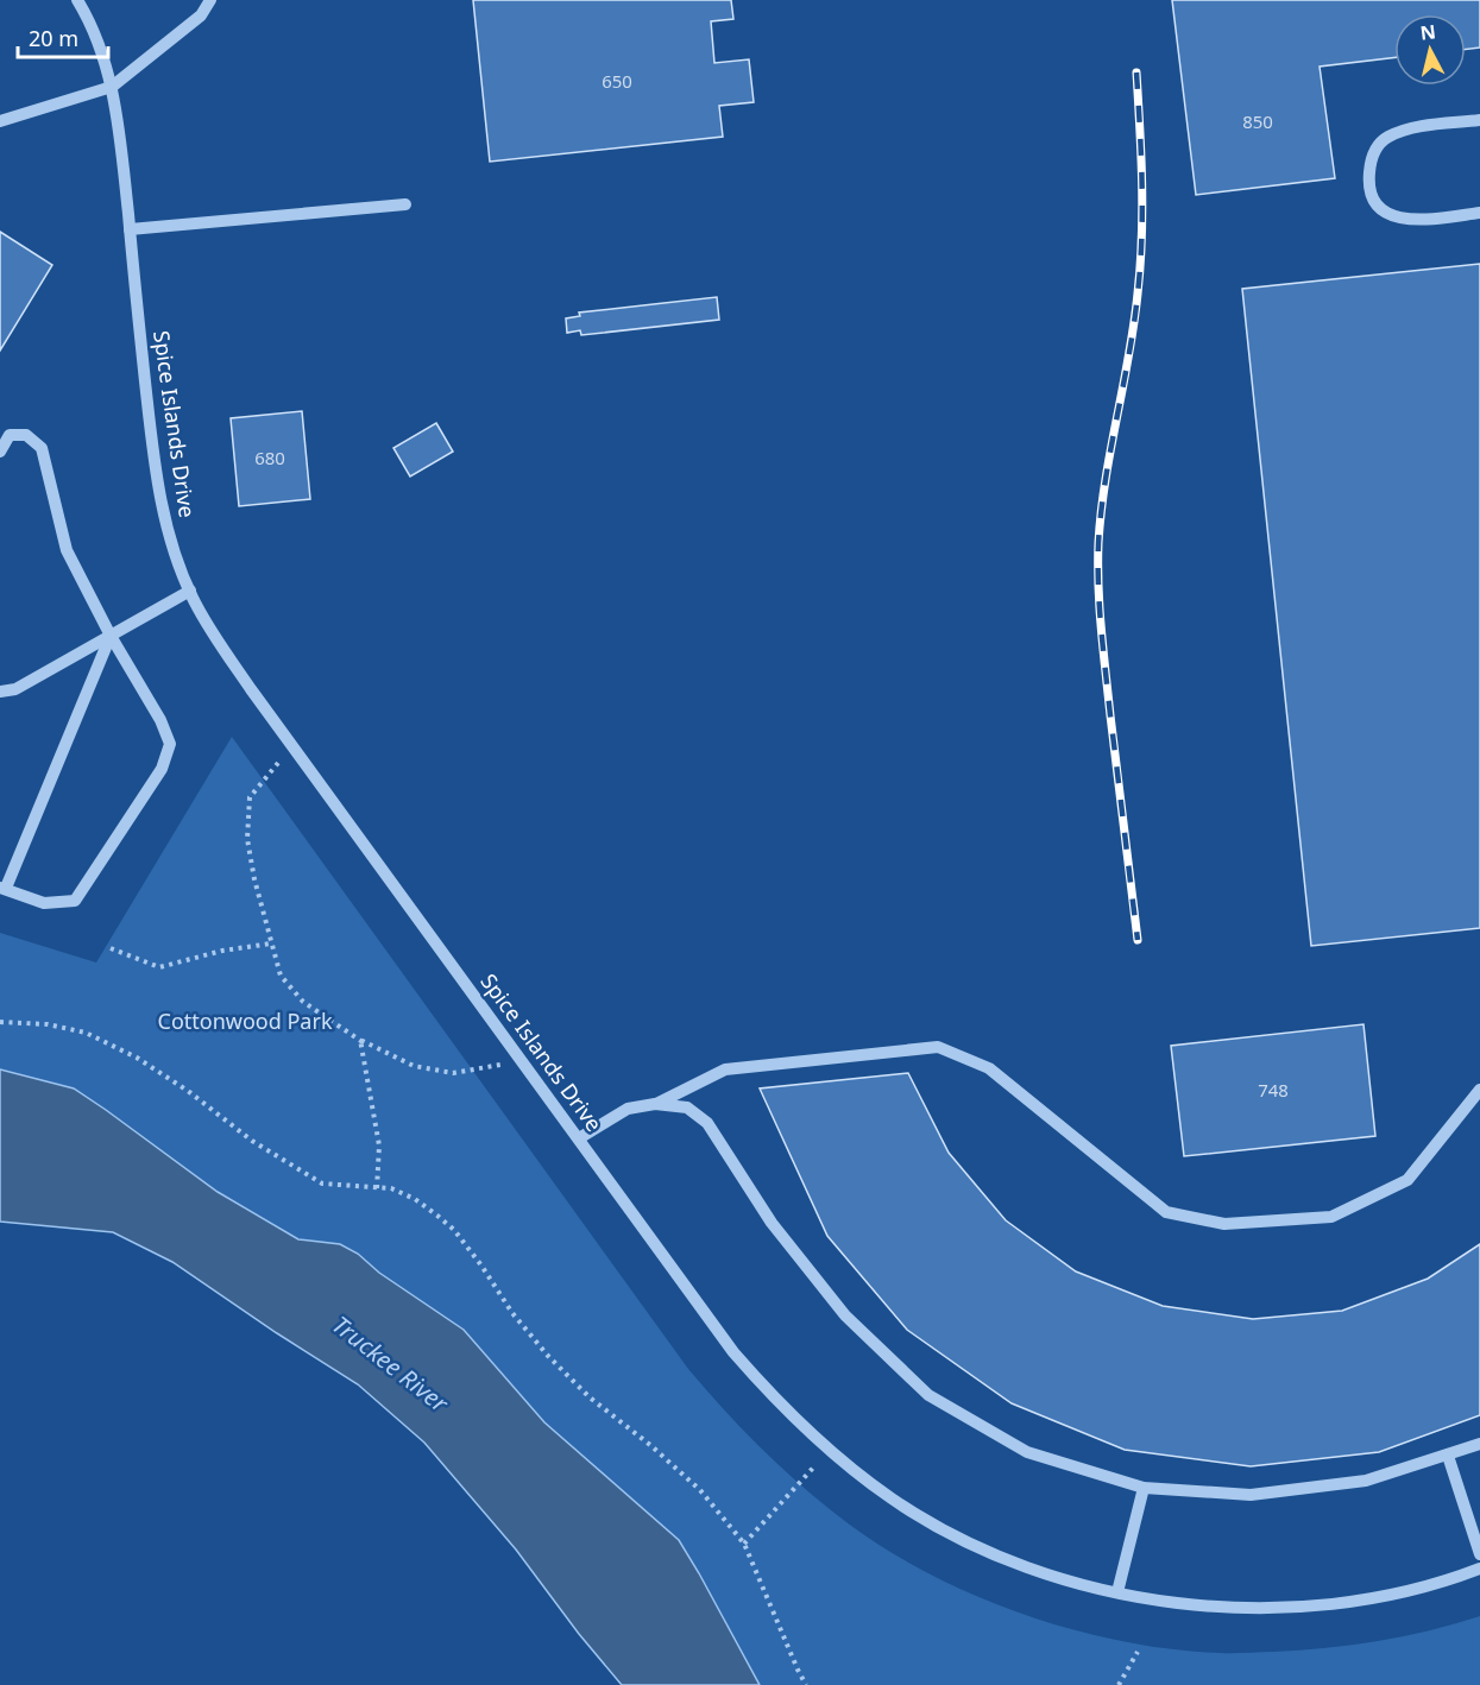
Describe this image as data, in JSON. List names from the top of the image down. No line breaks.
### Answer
{"streets":{"street":["Spice Islands Drive"]},"water":["Truckee River"],"parks":["Cottonwood Park"],"house_numbers":["650","850","680","748"],"scale_bar":"20 m","north":"top"}
